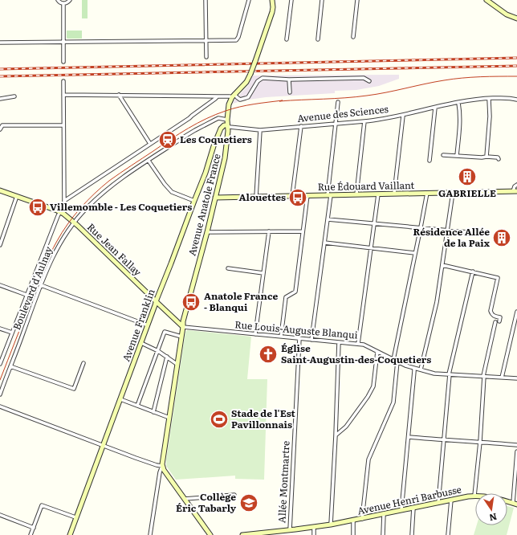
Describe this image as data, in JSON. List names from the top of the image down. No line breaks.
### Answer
{"streets":{"street":["Avenue des Sciences","Rue Édouard Vaillant","Avenue Anatole France","Rue Jean Fallay","Boulevard d'Aulnay","Avenue Franklin","Rue Louis-Auguste Blanqui","Allée Montmartre","Avenue Henri Barbusse"]},"crossings":[["Avenue des Sciences","Avenue Anatole France"],["Avenue des Sciences","Avenue Franklin"],["Rue Édouard Vaillant","Avenue Anatole France"],["Avenue Anatole France","Rue Jean Fallay"],["Avenue Anatole France","Boulevard d'Aulnay"],["Avenue Anatole France","Avenue Franklin"],["Avenue Anatole France","Rue Louis-Auguste Blanqui"],["Rue Jean Fallay","Boulevard d'Aulnay"],["Rue Jean Fallay","Avenue Franklin"],["Rue Jean Fallay","Rue Louis-Auguste Blanqui"],["Rue Louis-Auguste Blanqui","Allée Montmartre"],["Allée Montmartre","Avenue Henri Barbusse"]],"places":{"station":["Les Coquetiers"],"building":["GABRIELLE","Résidence Allée de la Paix"],"bus stop":["Alouettes","Villemomble - Les Coquetiers","Anatole France - Blanqui"],"church":["Église Saint-Augustin-des-Coquetiers"],"sports":["Stade de l'Est Pavillonnais"],"school or university":["Collège Éric Tabarly"]},"north":"bottom"}
